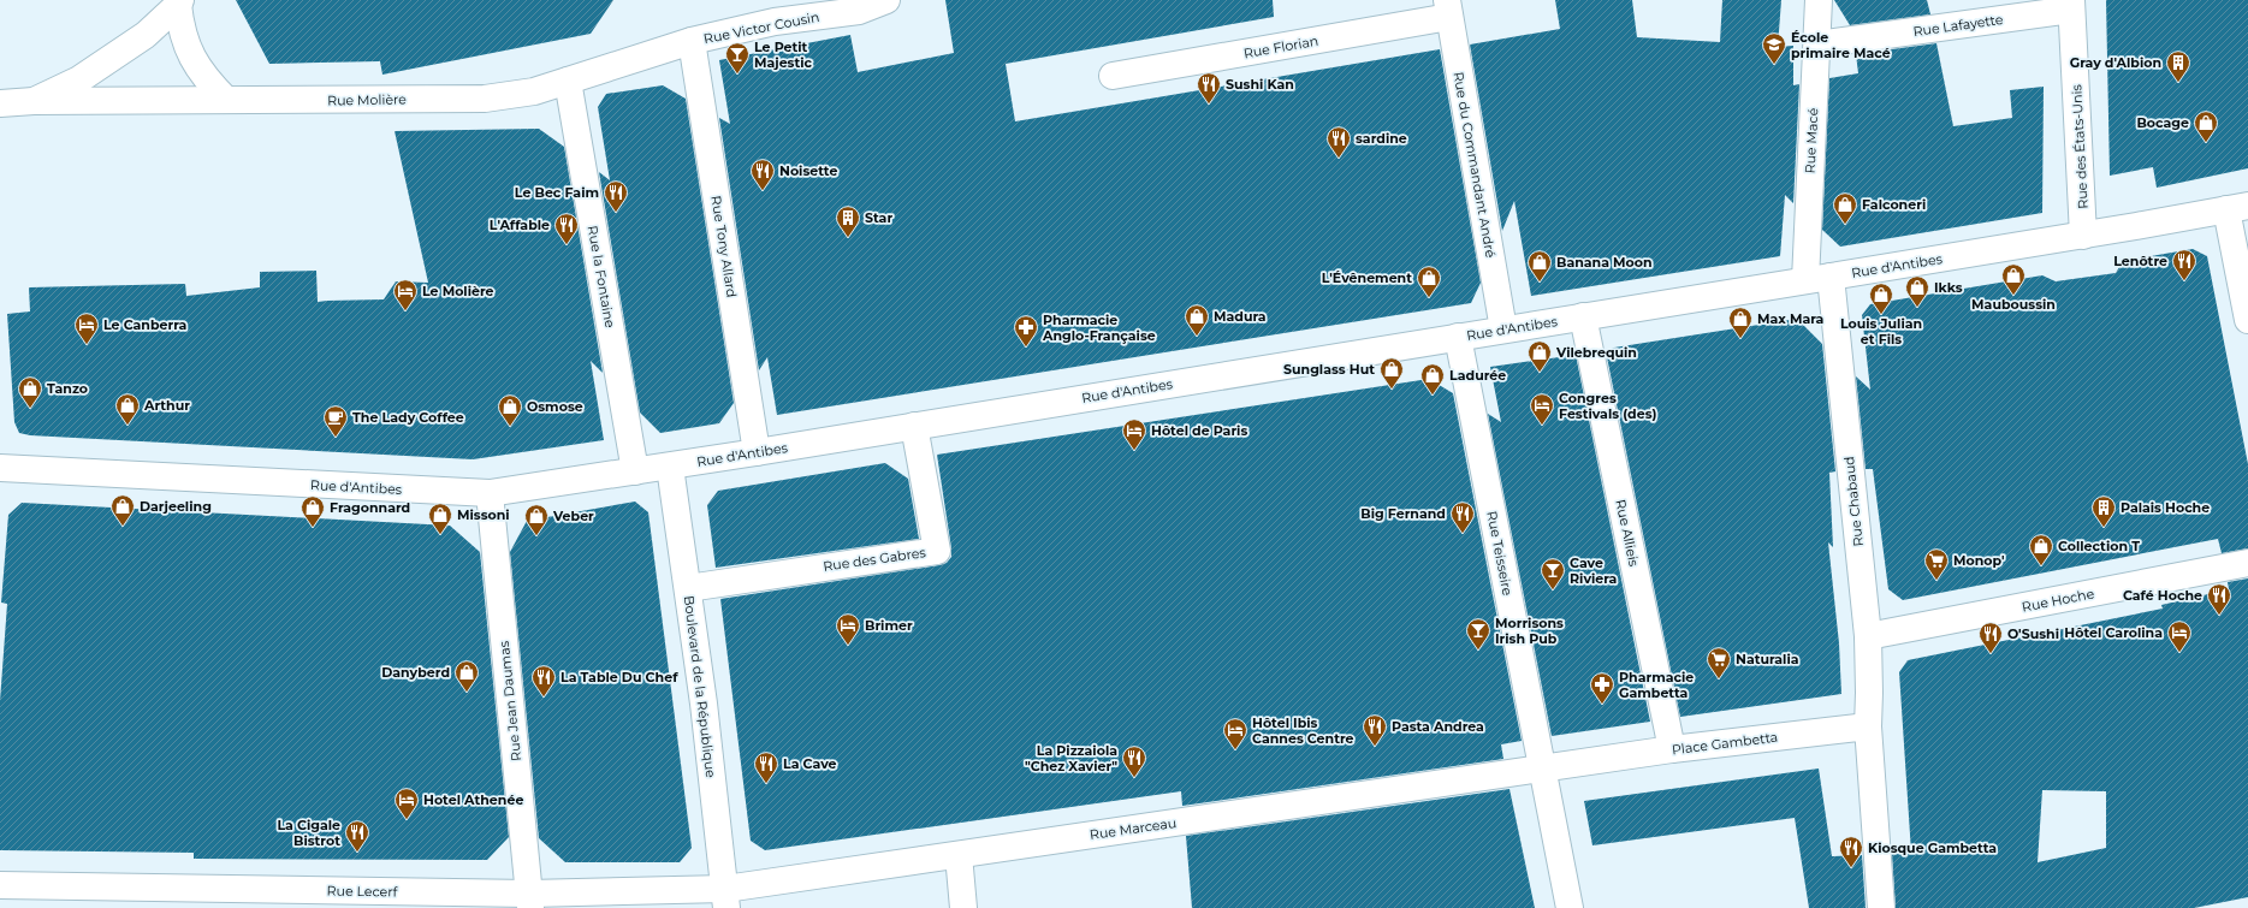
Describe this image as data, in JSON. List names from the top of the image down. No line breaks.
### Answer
{"streets":{"street":["Rue Lafayette","Rue Victor Cousin","Rue Florian","Rue Molière","Rue Macé","Rue des États-Unis","Rue du Commandant André","Rue Tony Allard","Rue d'Antibes","Rue la Fontaine","Rue Chabaud","Rue Allieis","Rue Teisseire","Rue des Gabres","Rue Hoche","Boulevard de la République","Rue Jean Daumas","Place Gambetta","Rue Marceau","Rue Lecerf"]},"crossings":[["Rue Lafayette","Rue Macé"],["Rue Lafayette","Rue des États-Unis"],["Rue Victor Cousin","Rue Molière"],["Rue Victor Cousin","Rue Tony Allard"],["Rue Florian","Rue du Commandant André"],["Rue Molière","Rue Tony Allard"],["Rue Molière","Rue la Fontaine"],["Rue Macé","Rue d'Antibes"],["Rue des États-Unis","Rue d'Antibes"],["Rue du Commandant André","Rue d'Antibes"],["Rue Tony Allard","Rue d'Antibes"],["Rue d'Antibes","Rue la Fontaine"],["Rue d'Antibes","Rue Chabaud"],["Rue d'Antibes","Rue Allieis"],["Rue d'Antibes","Rue Teisseire"],["Rue d'Antibes","Rue des Gabres"],["Rue d'Antibes","Boulevard de la République"],["Rue d'Antibes","Rue Jean Daumas"],["Rue Chabaud","Rue Hoche"],["Rue Chabaud","Place Gambetta"],["Rue Allieis","Place Gambetta"],["Rue Teisseire","Place Gambetta"],["Rue Teisseire","Rue Marceau"],["Rue des Gabres","Boulevard de la République"],["Boulevard de la République","Rue Marceau"],["Boulevard de la République","Rue Lecerf"],["Rue Jean Daumas","Rue Lecerf"],["Place Gambetta","Rue Marceau"],["Rue Marceau","Rue Lecerf"]],"places":{"school or university":["École primaire Macé"],"bar":["Le Petit Majestic","Cave Riviera","Morrisons Irish Pub"],"building":["Gray d'Albion","Star","Palais Hoche"],"restaurant":["Sushi Kan","sardine","Noisette","Le Bec Faim","L'Affable","Lenôtre","Big Fernand","Café Hoche","O'Sushi","La Table Du Chef","Pasta Andrea","La Pizzaiola \"Chez Xavier\"","La Cave","La Cigale Bistrot","Kiosque Gambetta"],"shop":["Bocage","Falconeri","Banana Moon","Mauboussin","L'Évênement","Ikks","Louis Julian et Fils","Madura","Max Mara","Vilebrequin","Sunglass Hut","Ladurée","Tanzo","Arthur","Osmose","Darjeeling","Fragonnard","Missoni","Veber","Collection T","Danyberd"],"hotel":["Le Molière","Le Canberra","Congres Festivals (des)","Hôtel de Paris","Brimer","Hôtel Carolina","Hôtel Ibis Cannes Centre","Hotel Athenée"],"pharmacy":["Pharmacie Anglo-Française","Pharmacie Gambetta"],"cafe":["The Lady Coffee"],"supermarket":["Monop'","Naturalia"]}}
